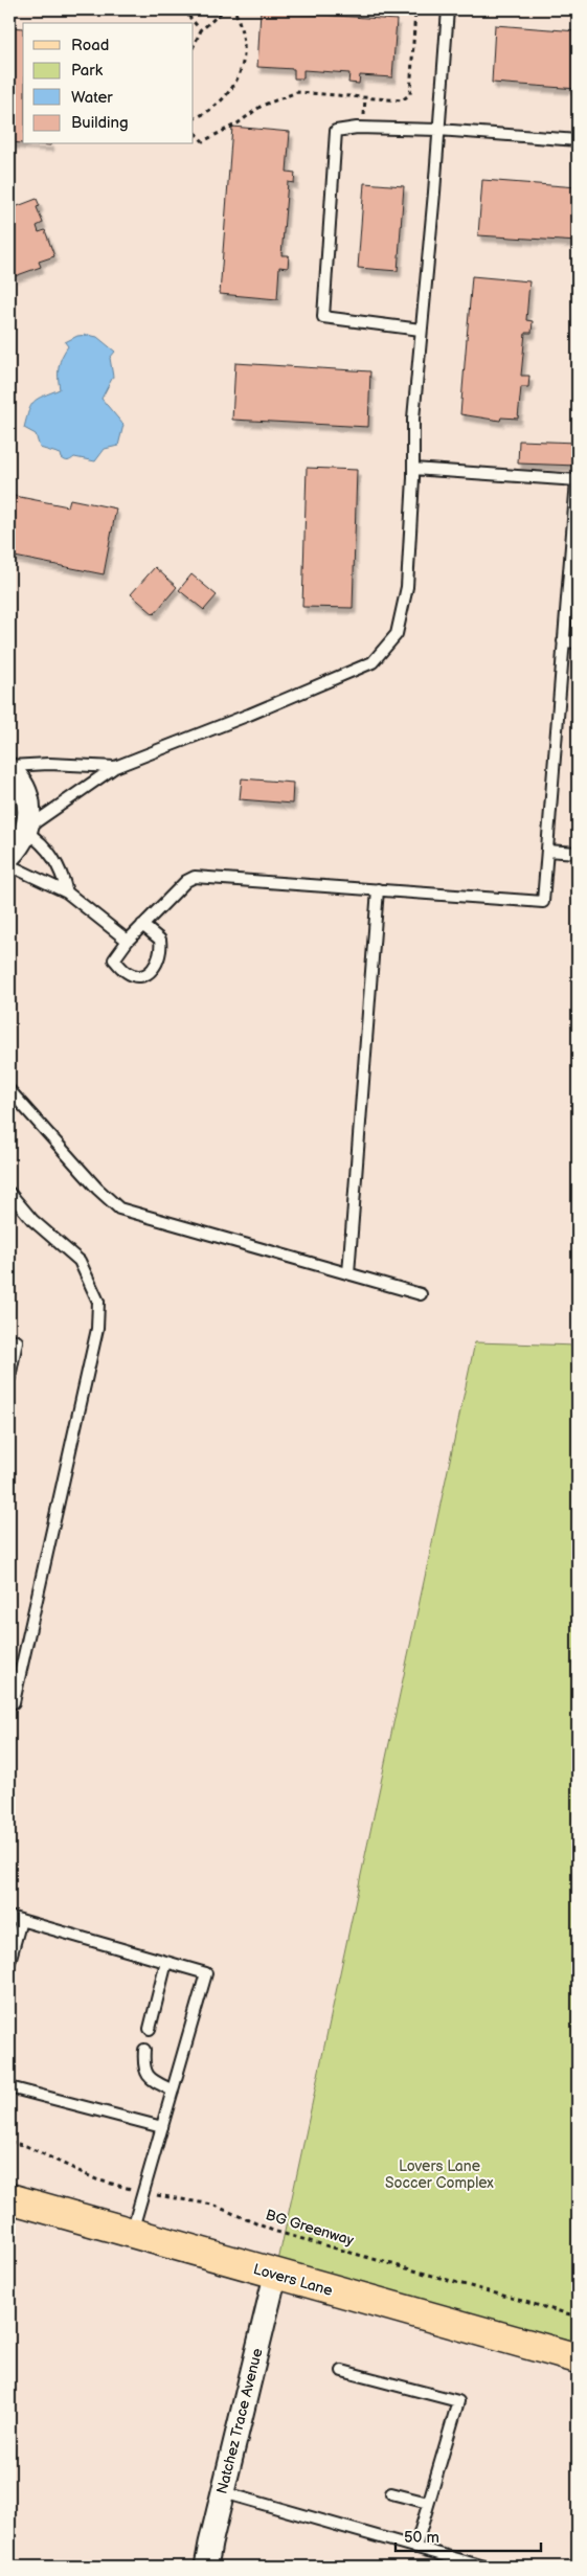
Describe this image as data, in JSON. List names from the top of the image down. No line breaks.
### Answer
{"streets":{"main road":["Lovers Lane"],"street":["Natchez Trace Avenue"],"path":["BG Greenway"]},"crossings":[["Lovers Lane","Natchez Trace Avenue"]],"parks":["Lovers Lane Soccer Complex"],"legend":["Road","Park","Water","Building"],"scale_bar":"50 m"}
